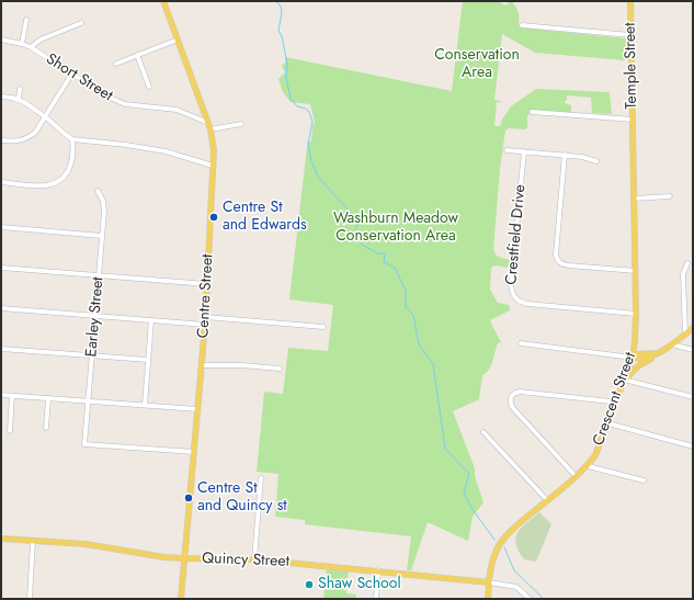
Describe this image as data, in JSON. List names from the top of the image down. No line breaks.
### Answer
{"streets":{"main road":["Temple Street","Centre Street","Crescent Street","Quincy Street"],"street":["Short Street","Crestfield Drive","Earley Street"]},"crossings":[["Temple Street","Crescent Street"],["Short Street","Centre Street"],["Crestfield Drive","Crescent Street"],["Centre Street","Earley Street"],["Centre Street","Quincy Street"],["Crescent Street","Quincy Street"]],"parks":["Conservation Area","Washburn Meadow Conservation Area"],"places":["Centre St and Edwards","Centre St and Quincy st","Shaw School"]}
